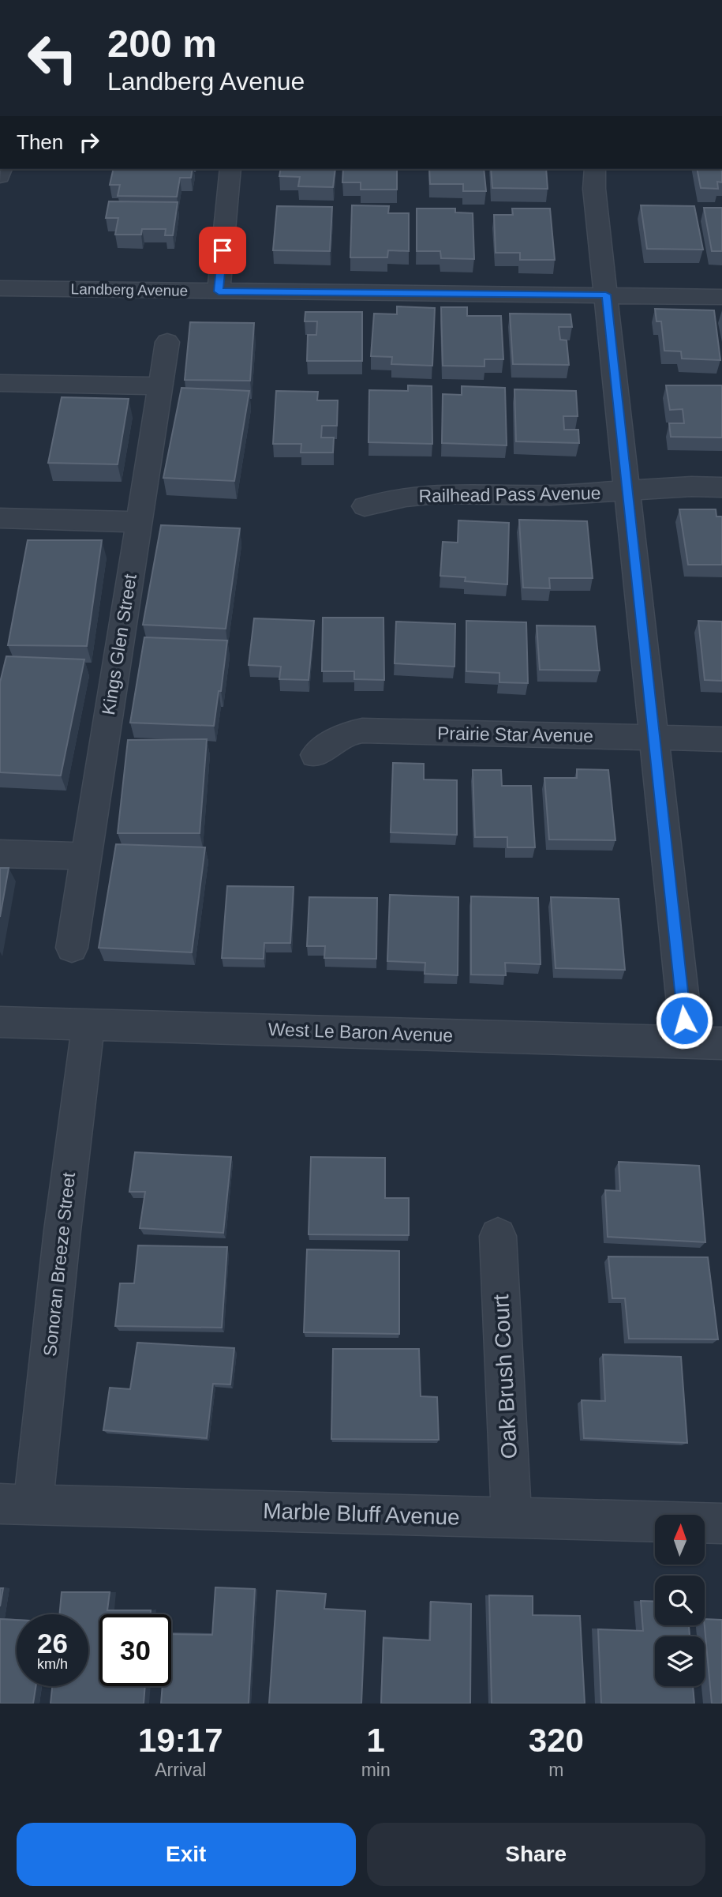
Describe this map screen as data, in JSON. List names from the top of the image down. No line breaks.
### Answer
{"streets":{"street":["Landberg Avenue","Railhead Pass Avenue","Kings Glen Street","Prairie Star Avenue","West Le Baron Avenue","Sonoran Breeze Street","Oak Brush Court","Marble Bluff Avenue"]},"crossings":[["West Le Baron Avenue","Sonoran Breeze Street"],["Sonoran Breeze Street","Marble Bluff Avenue"],["Oak Brush Court","Marble Bluff Avenue"]],"north":"top","page":{"turn":["200 m","Landberg Avenue"],"then":"Then","speed":"26 km/h","limit":"30","eta":["19:17","Arrival","1","min","320","m"],"buttons":["Exit","Share"]}}
